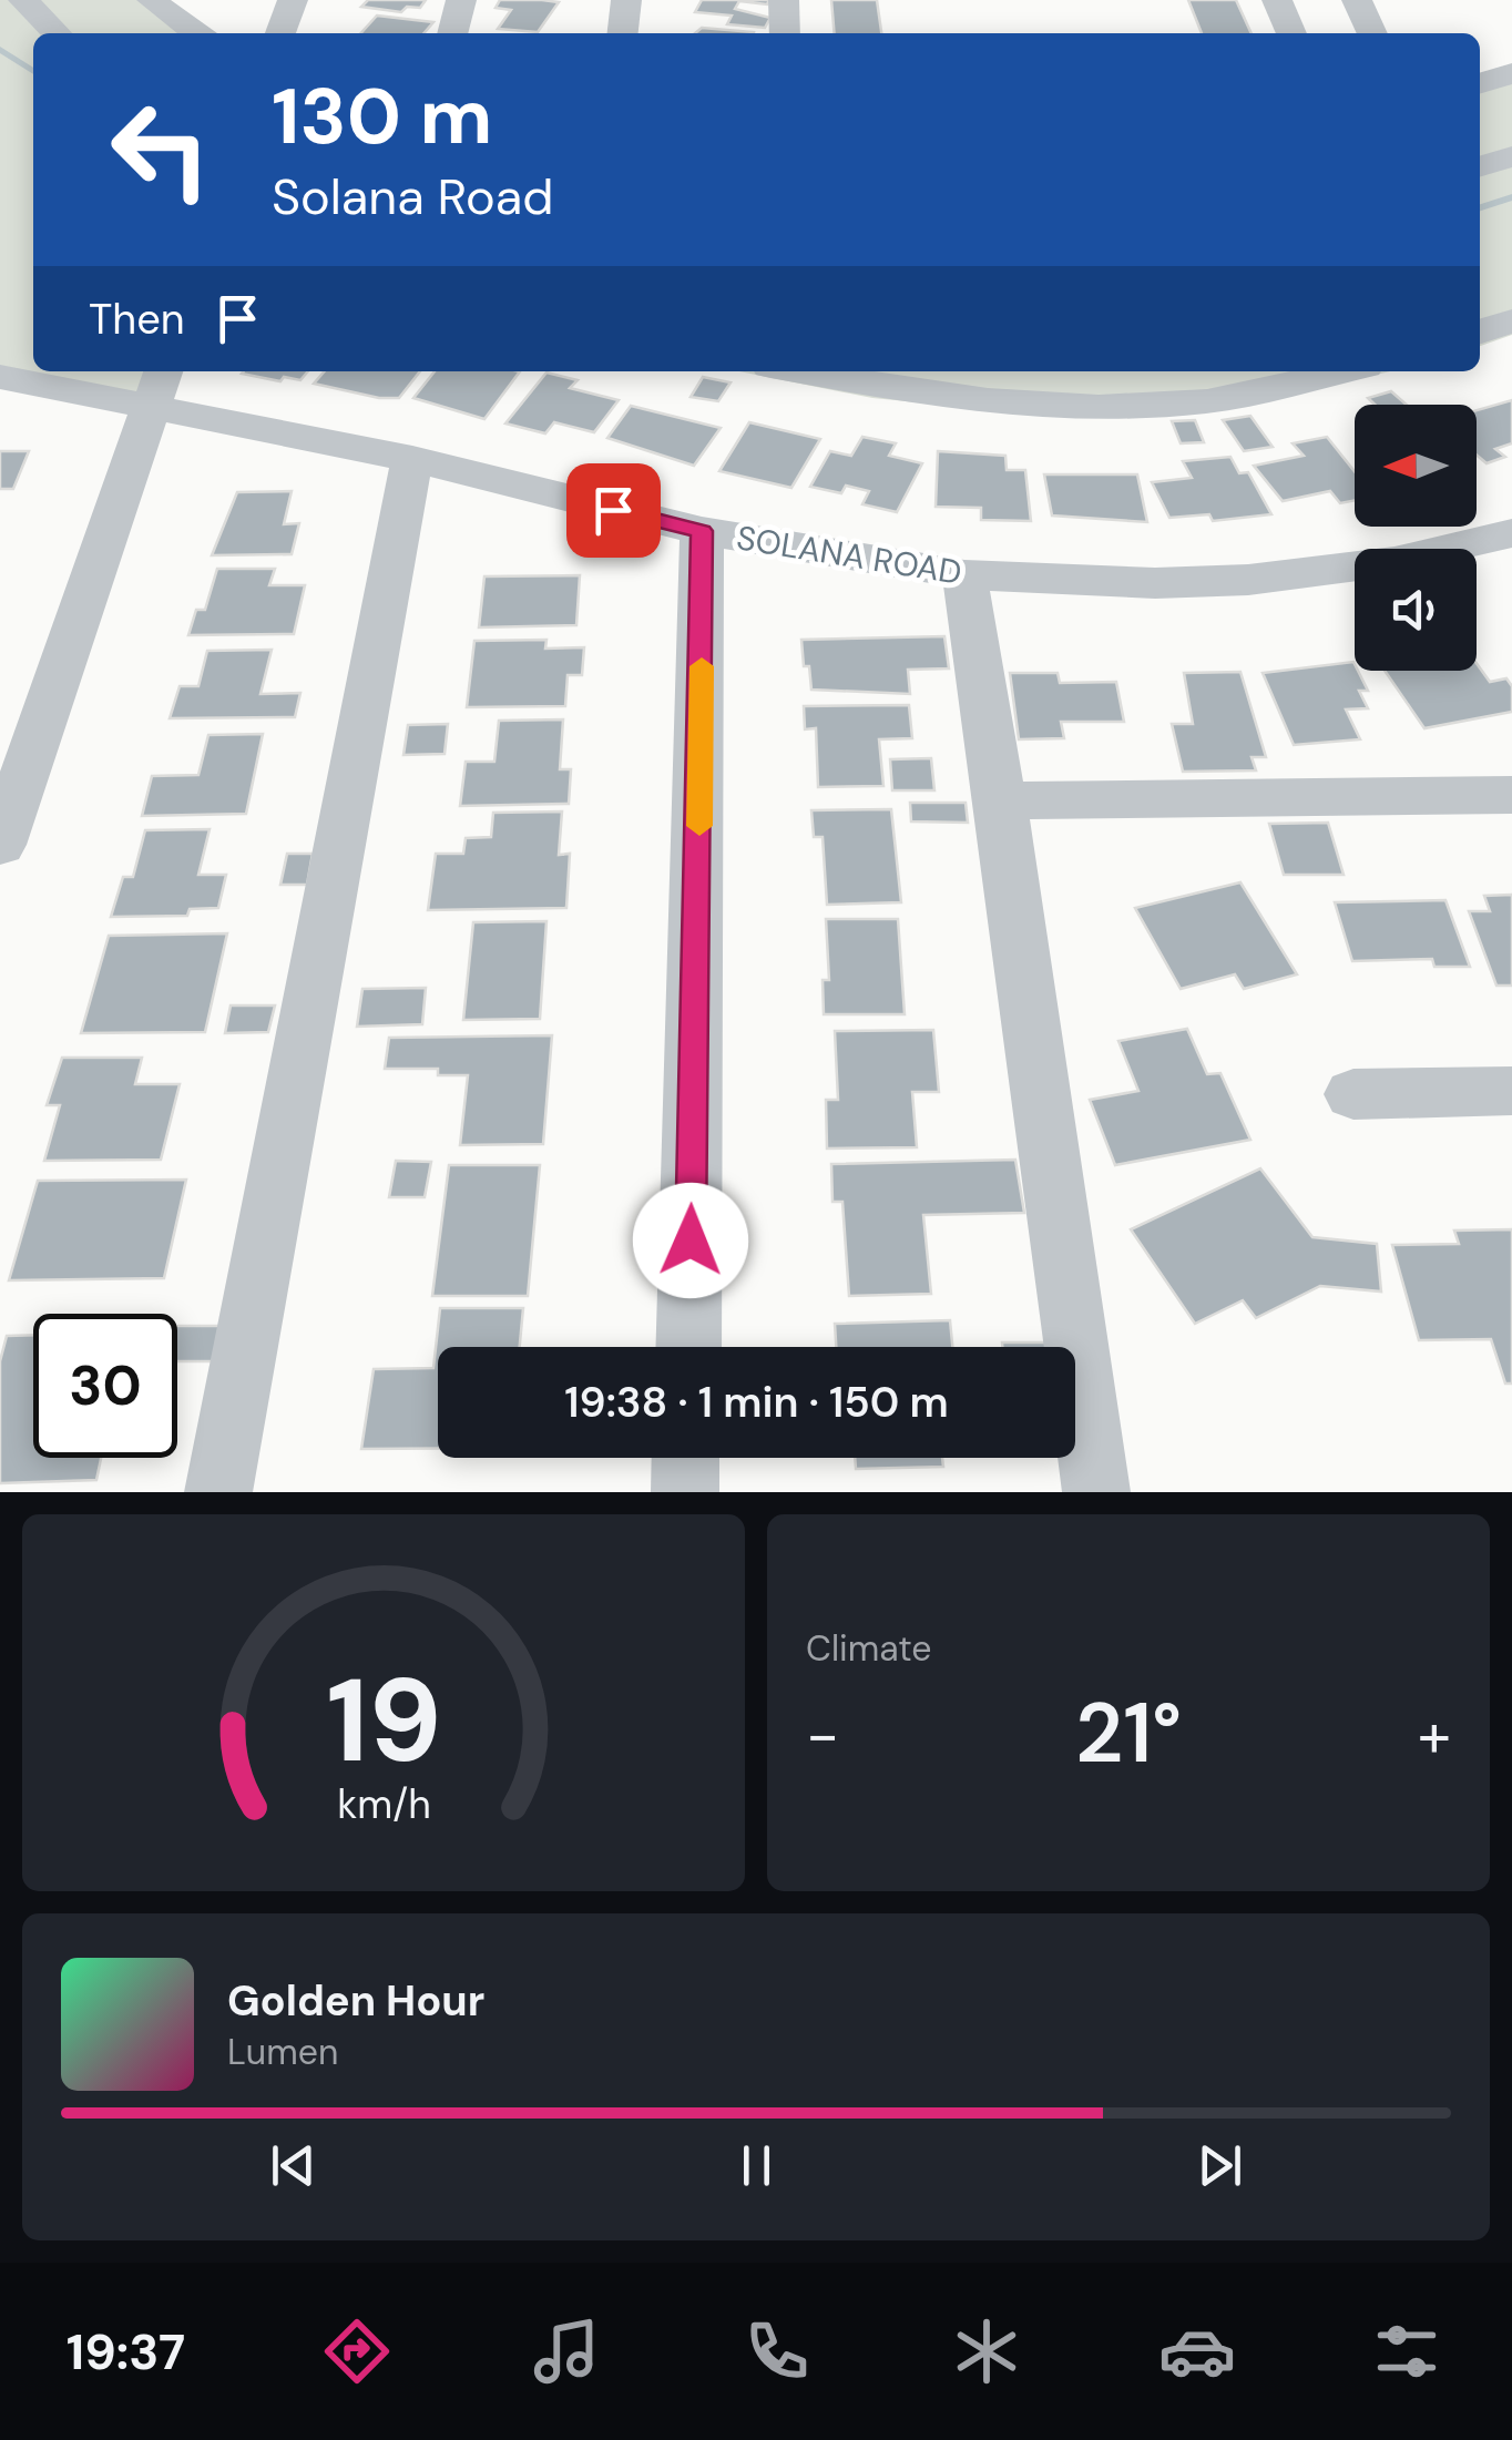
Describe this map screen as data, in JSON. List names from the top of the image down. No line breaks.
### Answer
{"streets":{"street":["SOLANA ROAD"]},"north":"left","page":{"turn":["130 m","Solana Road"],"then":"Then","limit":"30","trip":"19:38 · 1 min · 150 m","tile":"Climate","heat":["−","21°","+"],"song":["Golden Hour","Lumen"],"tabs":"19:37","gauge":["19","km/h"]}}
